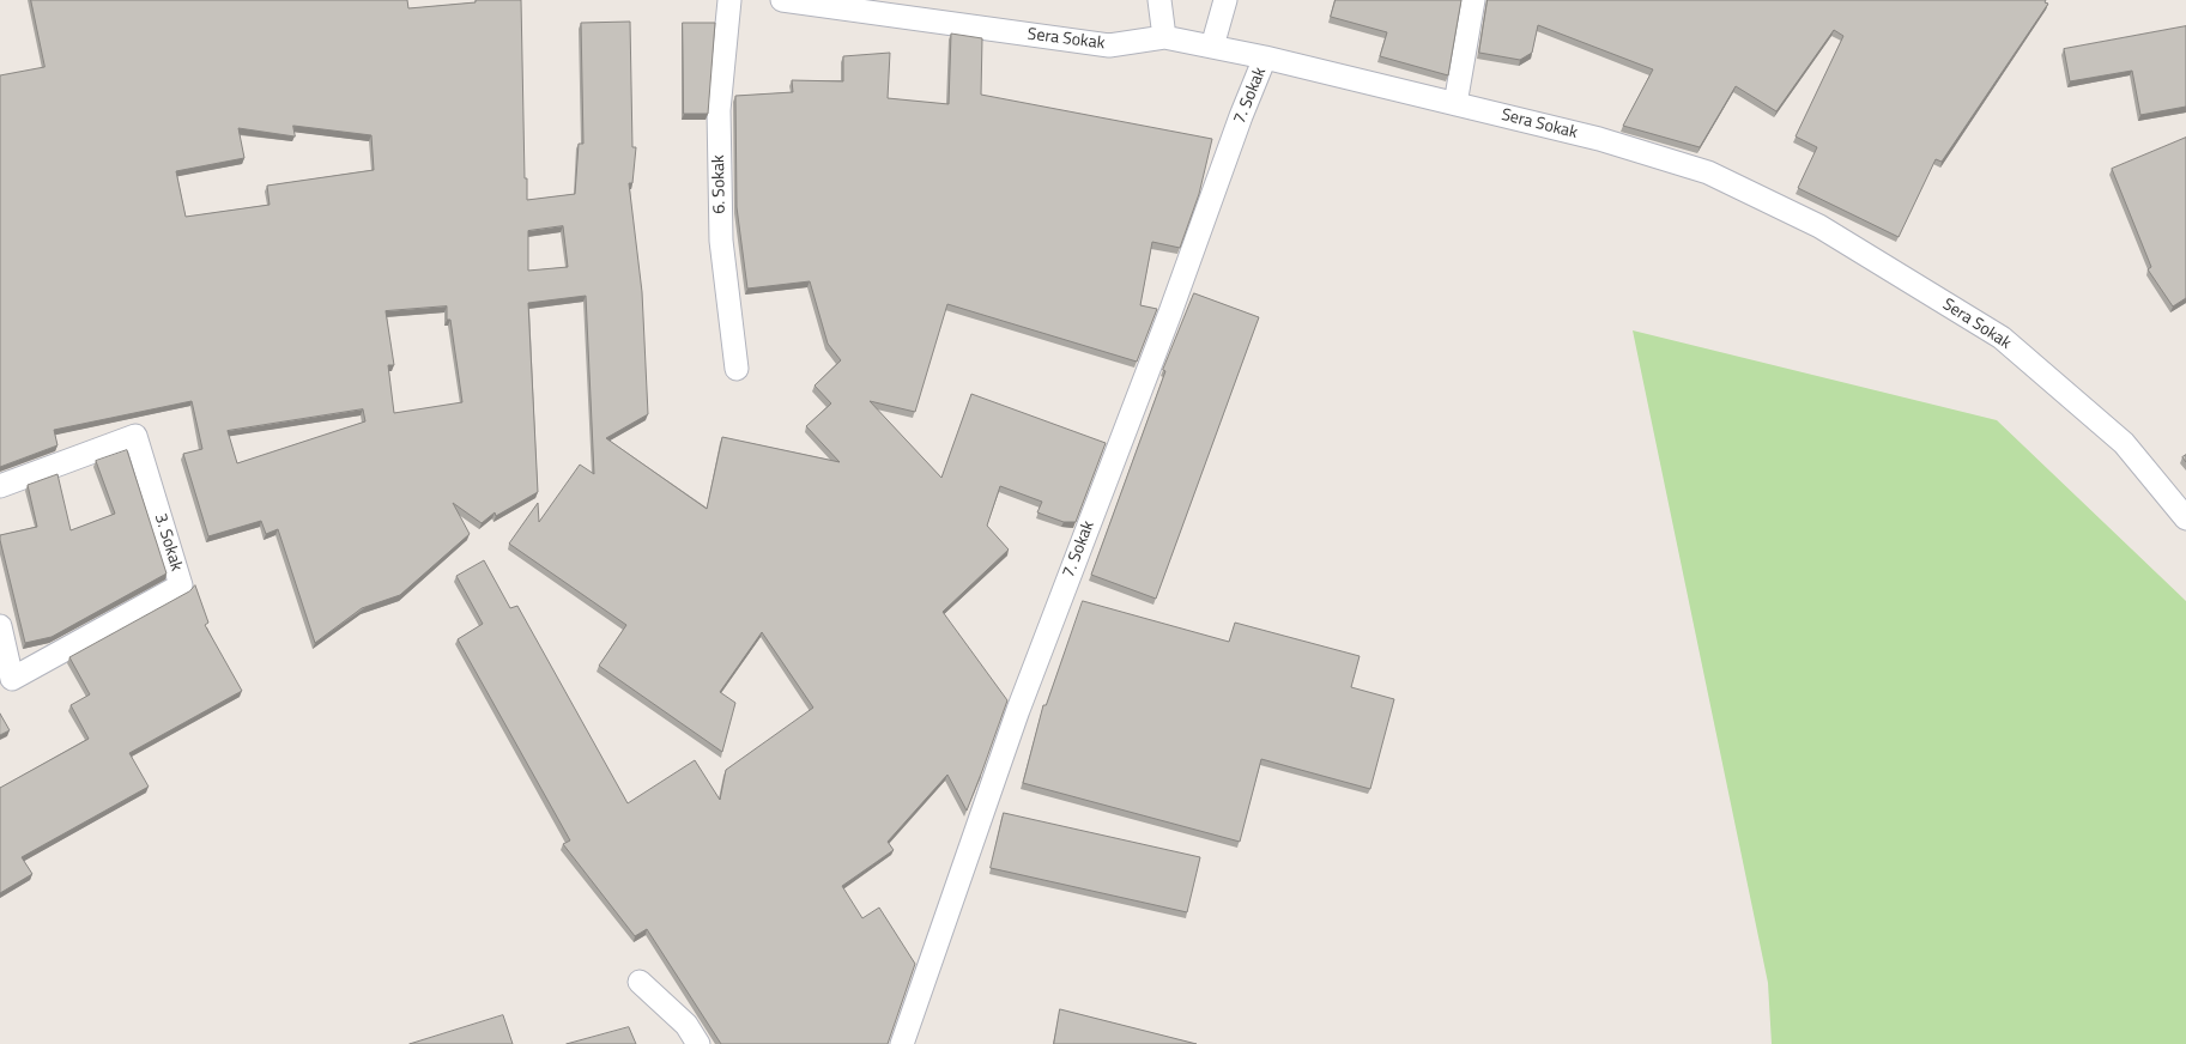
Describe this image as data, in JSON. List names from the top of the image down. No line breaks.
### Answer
{"streets":{"street":["Sera Sokak","7. Sokak","6. Sokak","3. Sokak"]},"crossings":[["Sera Sokak","7. Sokak"]]}
